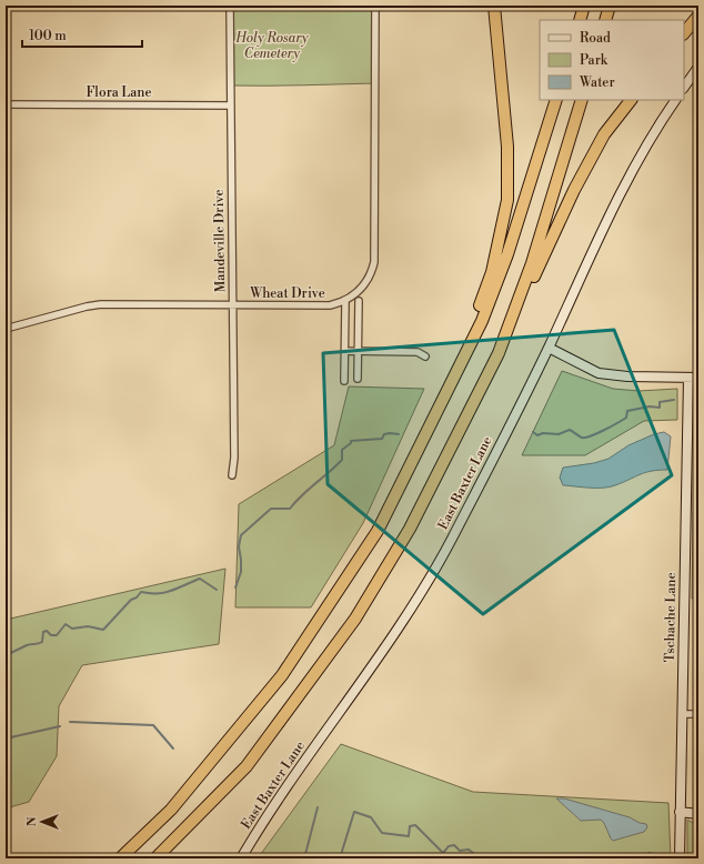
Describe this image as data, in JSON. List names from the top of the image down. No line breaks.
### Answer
{"streets":{"main road":["East Baxter Lane","Tschache Lane"],"street":["Flora Lane","Mandeville Drive","Wheat Drive"]},"crossings":[["Flora Lane","Mandeville Drive"],["Mandeville Drive","Wheat Drive"]],"parks":["Holy Rosary Cemetery"],"legend":["Road","Park","Water"],"scale_bar":"100 m","north":"left"}
